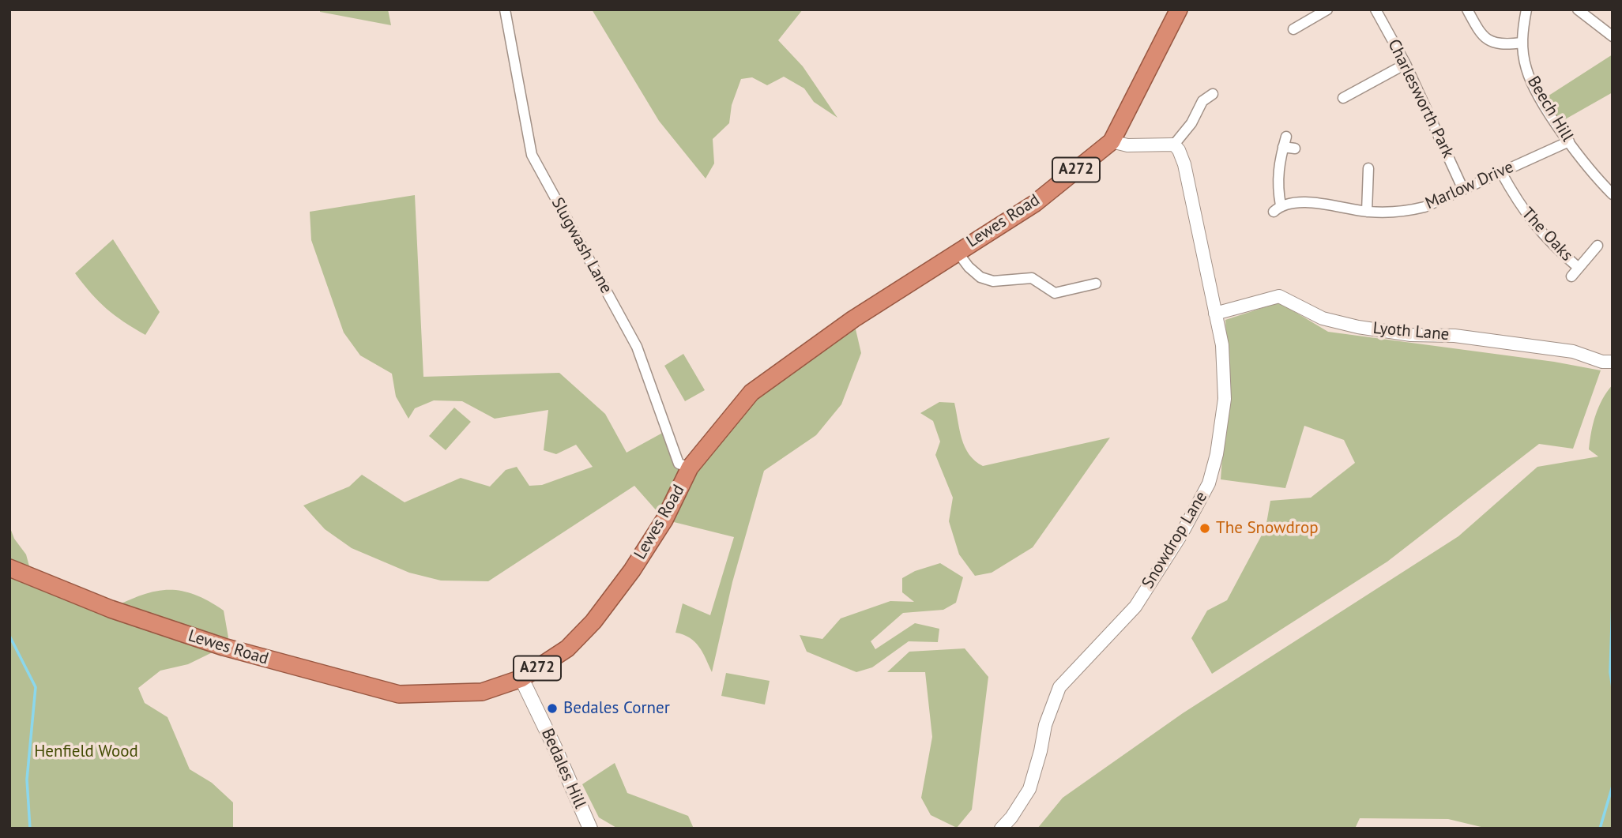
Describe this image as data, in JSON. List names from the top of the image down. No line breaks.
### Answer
{"streets":{"highway":["A272","Lewes Road"],"main road":["Bedales Hill"],"street":["Charlesworth Park","Beech Hill","Marlow Drive","The Oaks","Slugwash Lane","Lyoth Lane","Snowdrop Lane"]},"crossings":[["Charlesworth Park","Marlow Drive"],["Beech Hill","Marlow Drive"],["Marlow Drive","The Oaks"],["Lewes Road","Slugwash Lane"],["Lewes Road","Bedales Hill"],["Lyoth Lane","Snowdrop Lane"]],"parks":["Henfield Wood"],"places":["The Snowdrop","Bedales Corner"]}
